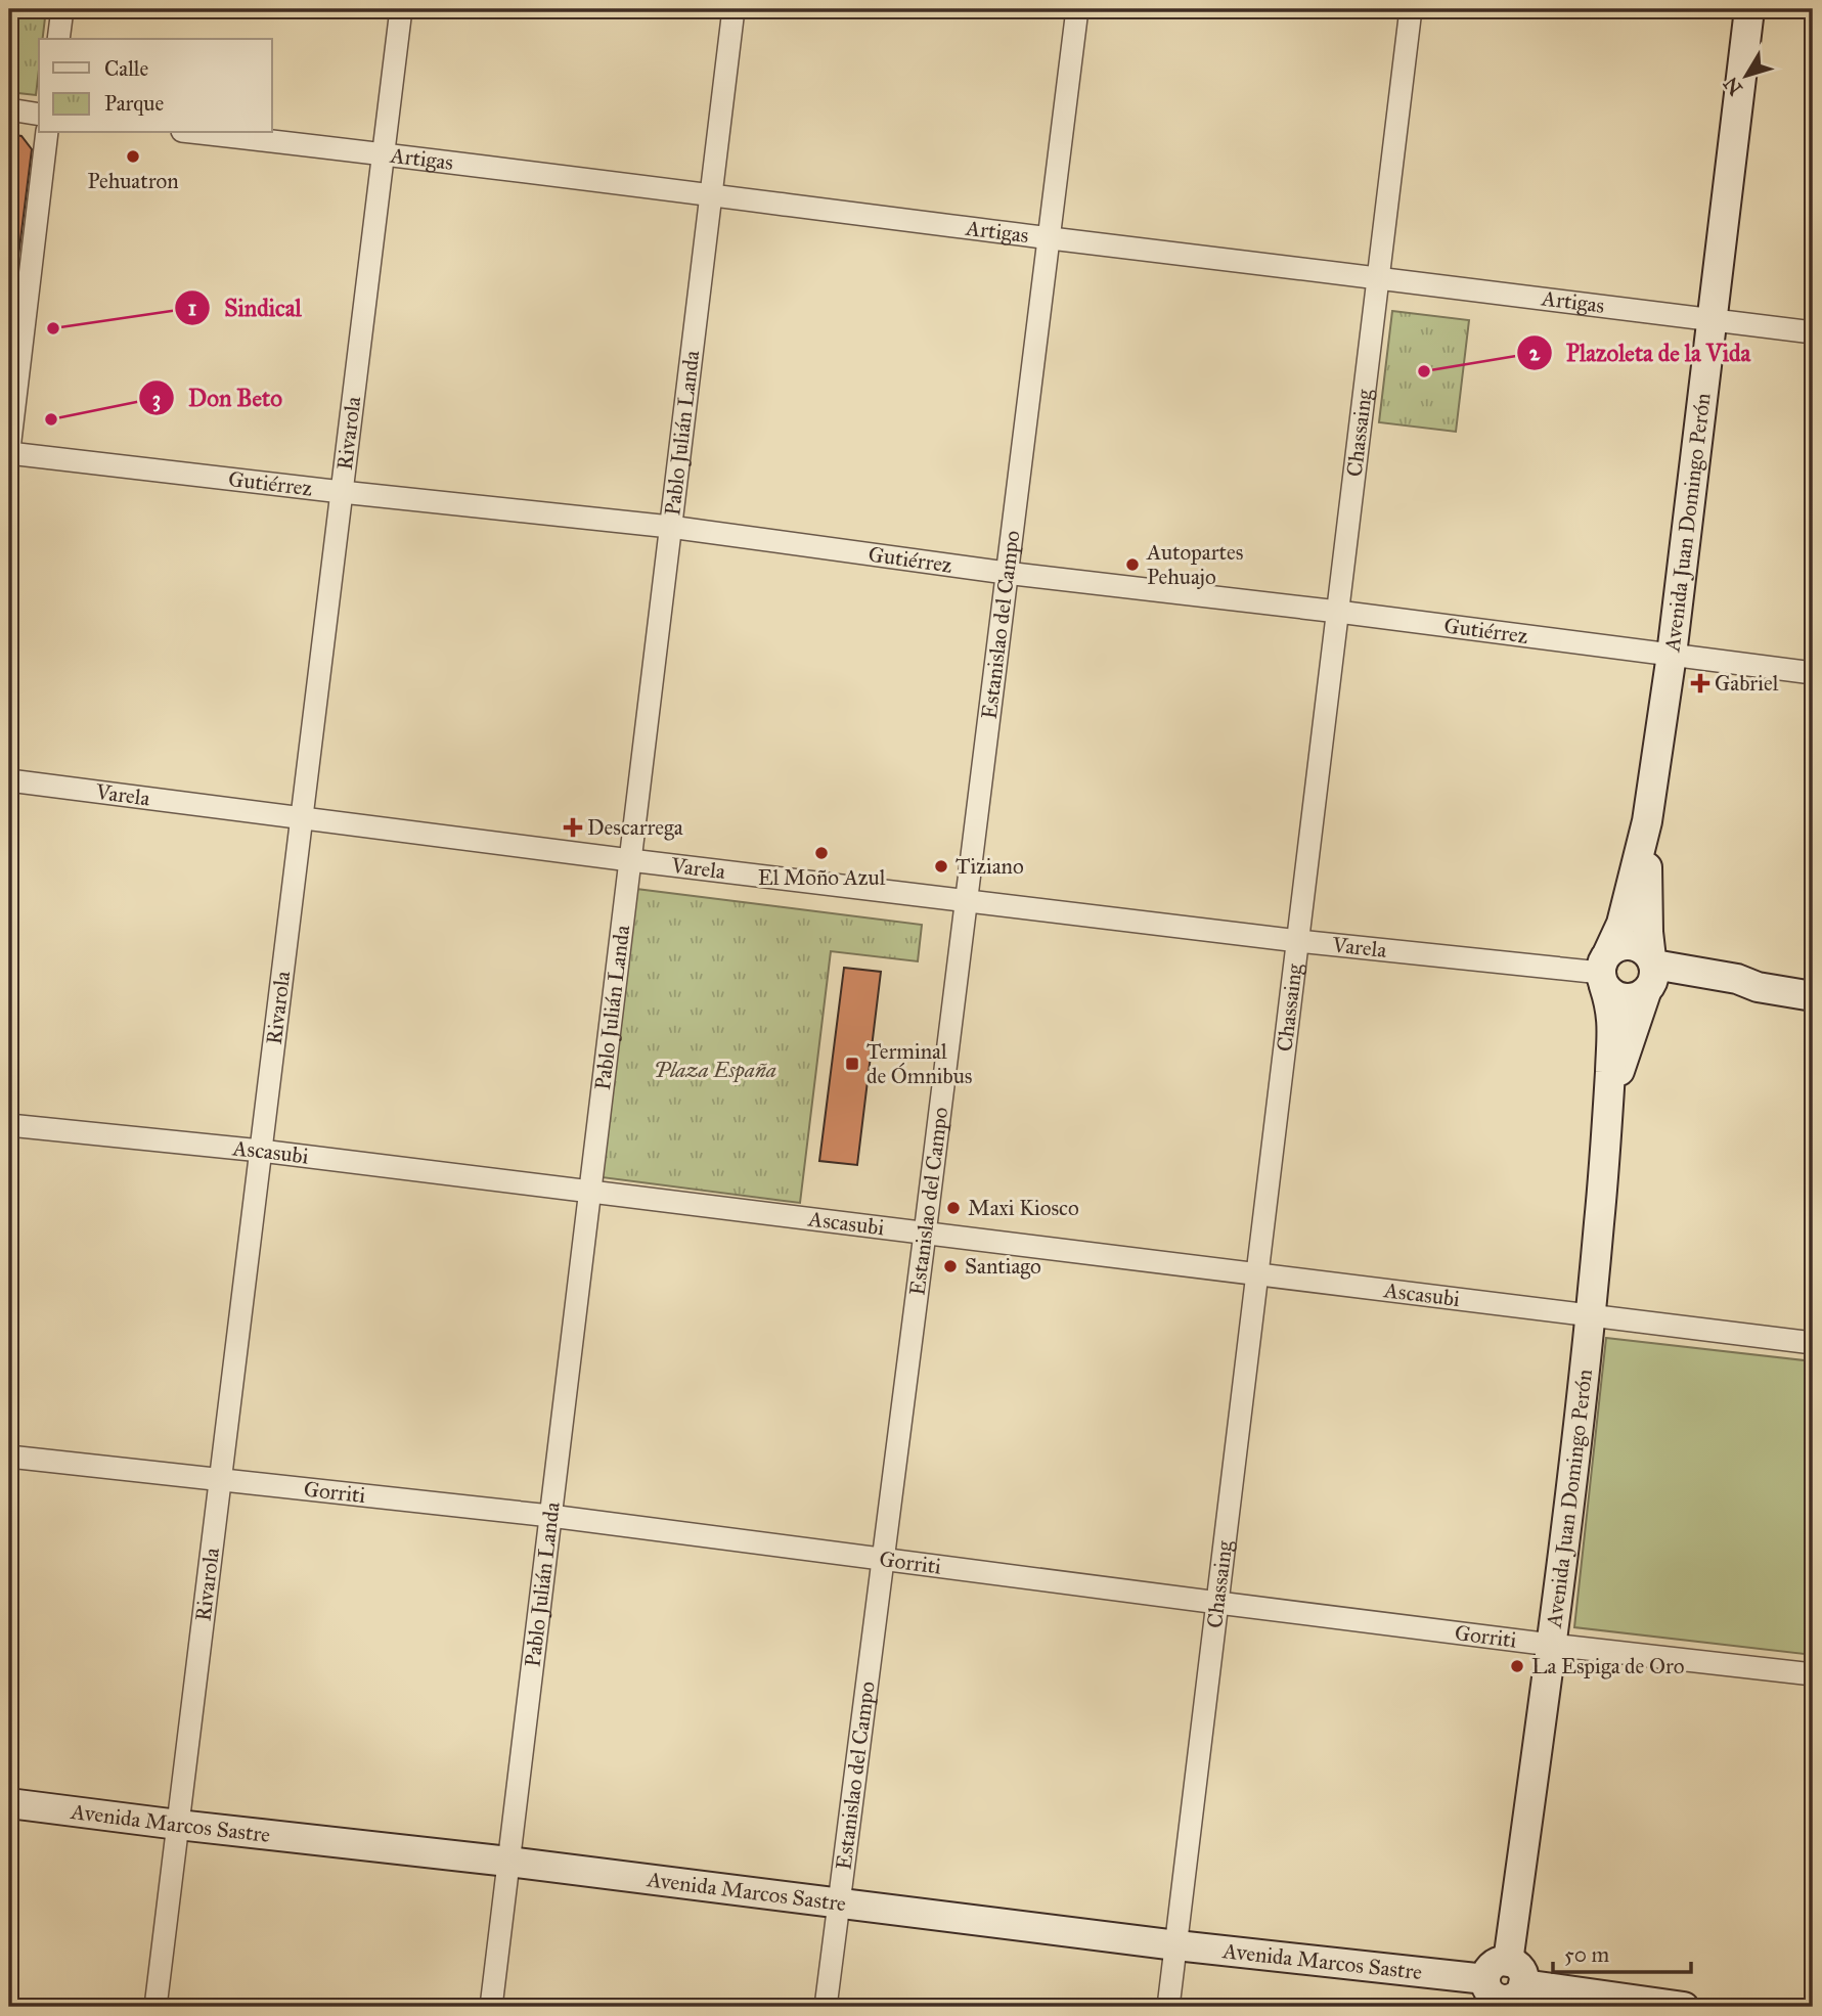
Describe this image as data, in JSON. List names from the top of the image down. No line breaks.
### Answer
{"streets":{"main road":["Avenida Juan Domingo Perón","Avenida Marcos Sastre"],"street":["Artigas","Rivarola","Pablo Julián Landa","Chassaing","Gutiérrez","Estanislao del Campo","Varela","Ascasubi","Gorriti"]},"crossings":[["Artigas","Rivarola"],["Artigas","Pablo Julián Landa"],["Artigas","Chassaing"],["Artigas","Avenida Juan Domingo Perón"],["Artigas","Estanislao del Campo"],["Rivarola","Gutiérrez"],["Rivarola","Varela"],["Rivarola","Ascasubi"],["Rivarola","Gorriti"],["Rivarola","Avenida Marcos Sastre"],["Pablo Julián Landa","Gutiérrez"],["Pablo Julián Landa","Varela"],["Pablo Julián Landa","Ascasubi"],["Pablo Julián Landa","Gorriti"],["Pablo Julián Landa","Avenida Marcos Sastre"],["Chassaing","Gutiérrez"],["Chassaing","Varela"],["Chassaing","Ascasubi"],["Chassaing","Gorriti"],["Chassaing","Avenida Marcos Sastre"],["Gutiérrez","Avenida Juan Domingo Perón"],["Gutiérrez","Estanislao del Campo"],["Avenida Juan Domingo Perón","Varela"],["Avenida Juan Domingo Perón","Ascasubi"],["Avenida Juan Domingo Perón","Gorriti"],["Avenida Juan Domingo Perón","Avenida Marcos Sastre"],["Estanislao del Campo","Varela"],["Estanislao del Campo","Ascasubi"],["Estanislao del Campo","Gorriti"],["Estanislao del Campo","Avenida Marcos Sastre"]],"parks":["Plaza España"],"places":{"other":["Pehuatron","Sindical","Plazoleta de la Vida","Don Beto","Autopartes Pehuajo","El Moño Azul","Tiziano","Maxi Kiosco","Santiago","La Espiga de Oro"],"health":["Gabriel","Descarrega"],"transit":["Terminal de Ómnibus"]},"legend":["Calle","Parque"],"scale_bar":"50 m","north":"bottom left"}
